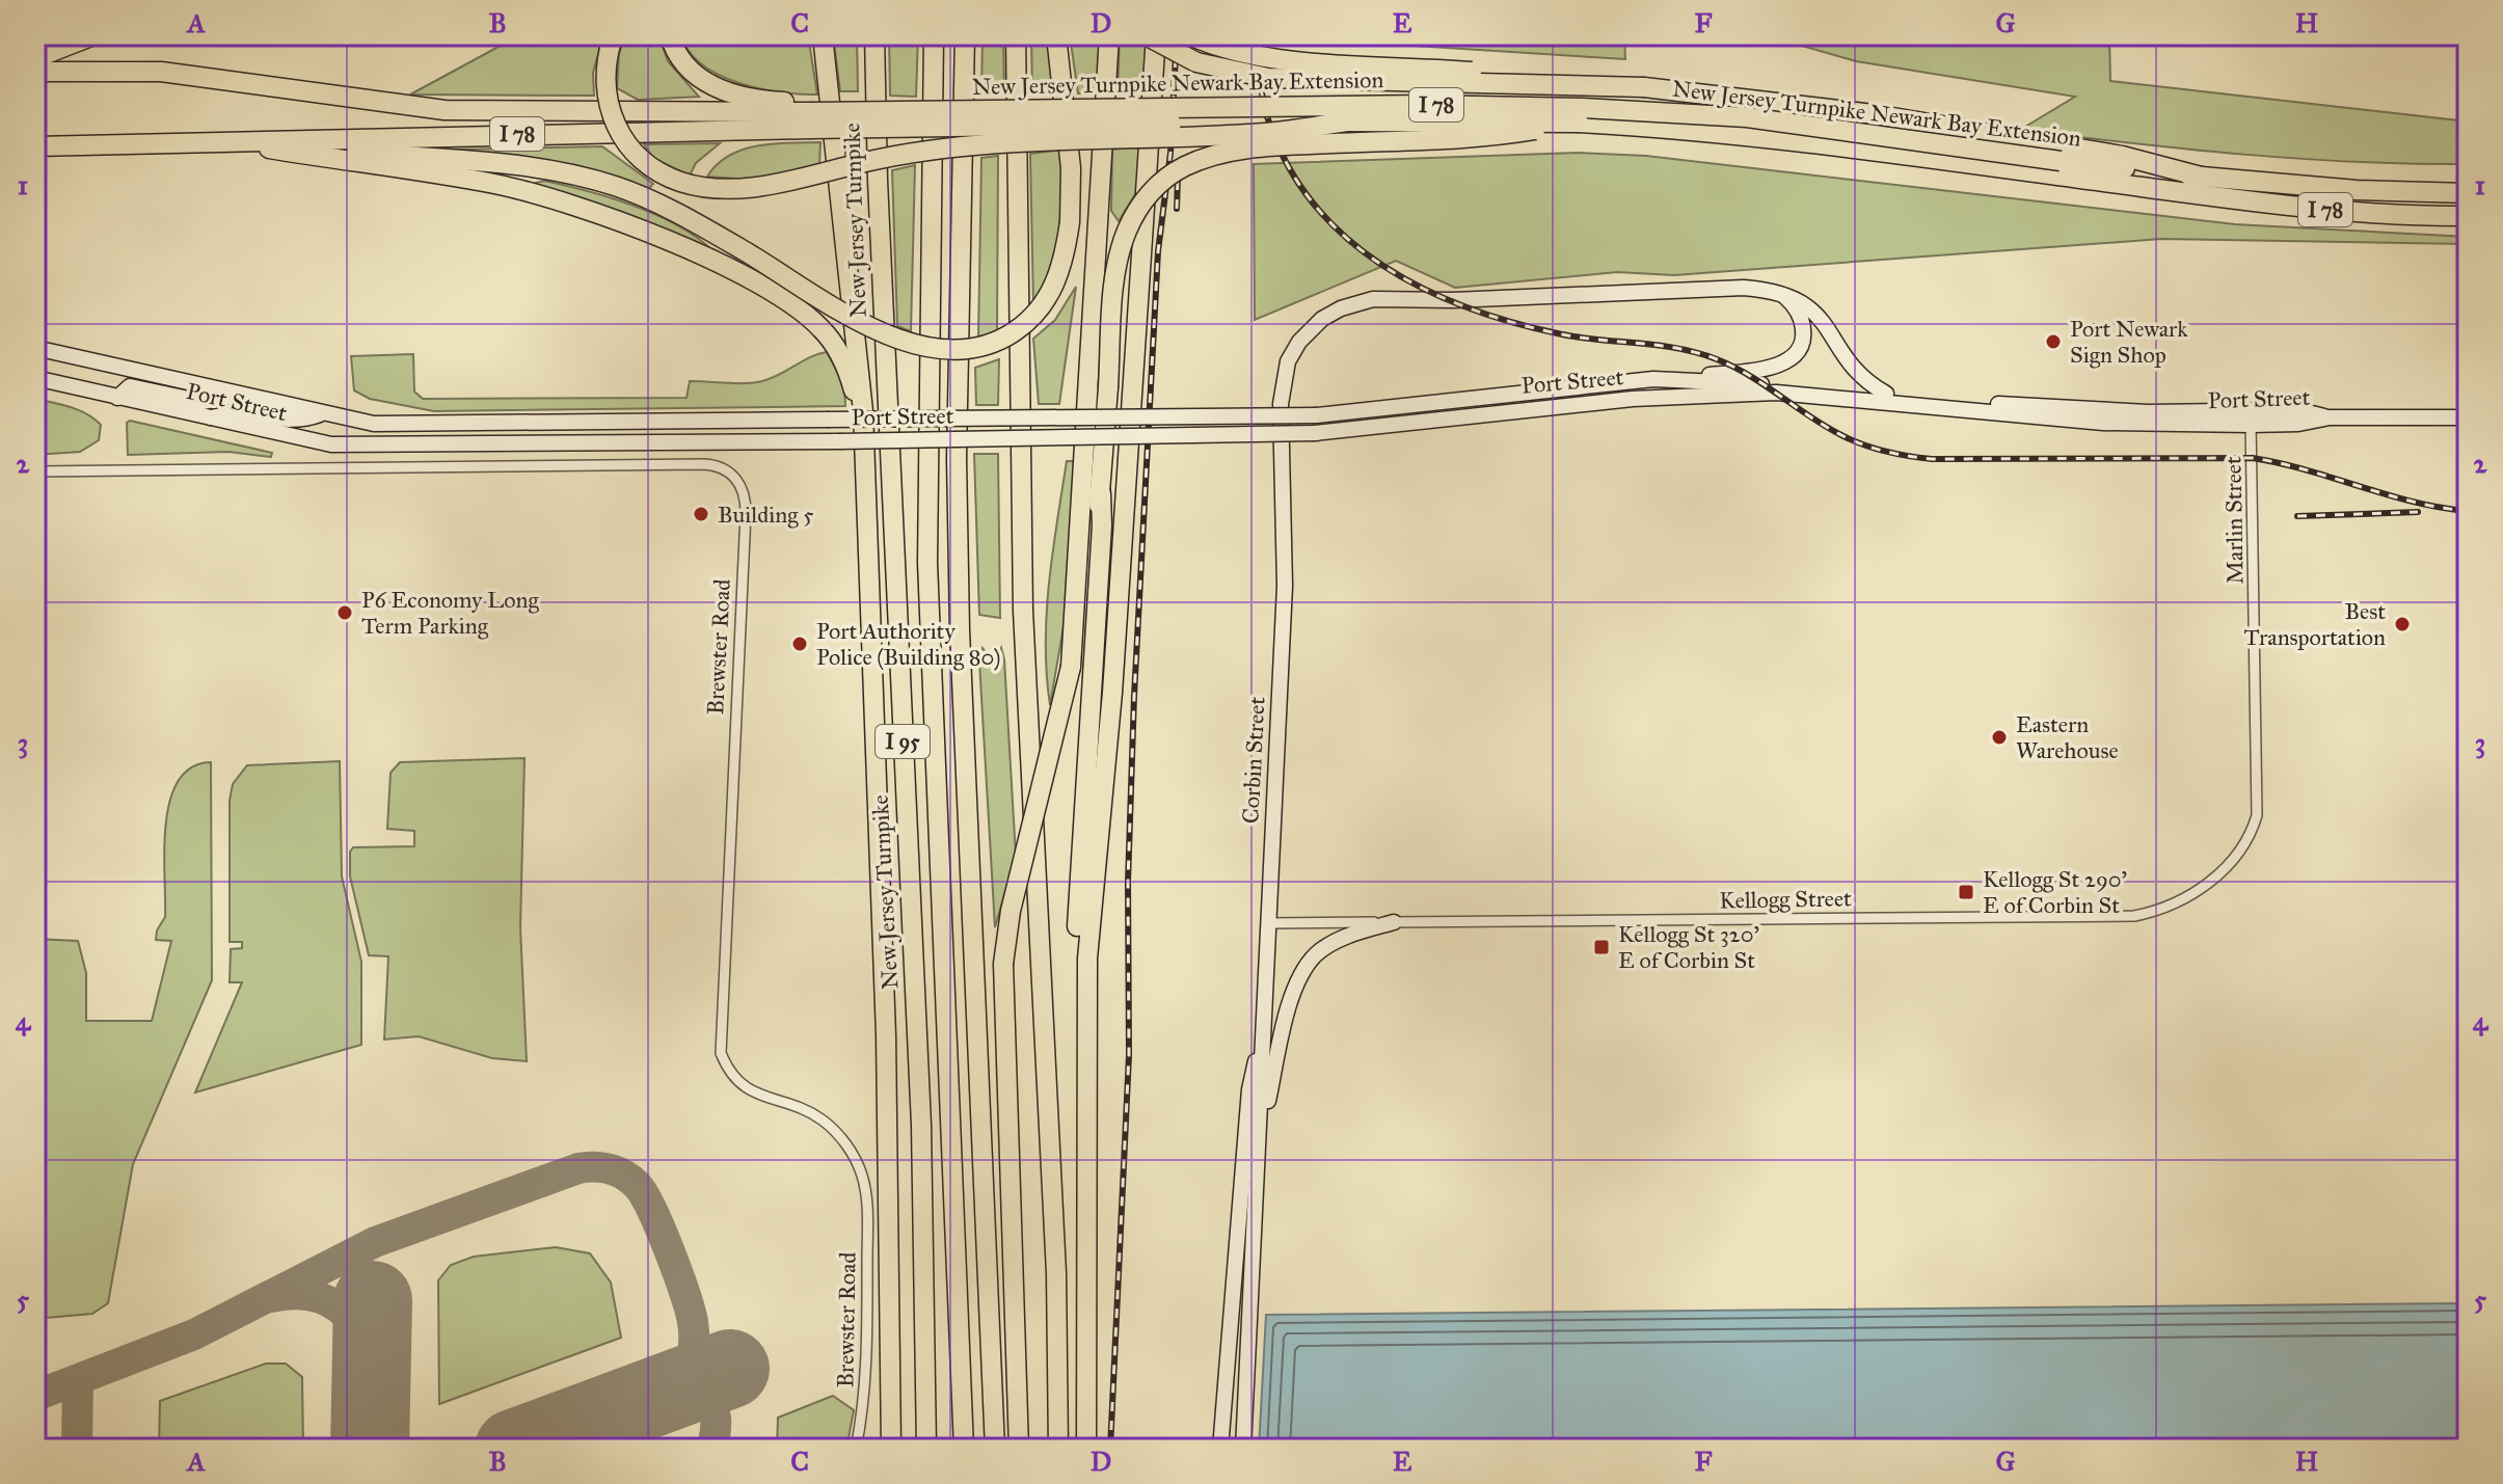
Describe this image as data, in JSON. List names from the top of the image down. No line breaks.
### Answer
{"streets":{"highway":["New Jersey Turnpike Newark Bay Extension","I 78","New Jersey Turnpike","I 95"],"main road":["Port Street","Corbin Street"],"street":["Marlin Street","Brewster Road","Kellogg Street"]},"crossings":[["Port Street","Marlin Street"],["Marlin Street","Kellogg Street"],["Corbin Street","Kellogg Street"]],"places":{"other":["Port Newark Sign Shop","Building 5","P6 Economy Long Term Parking","Best Transportation","Port Authority Police (Building 80)","Eastern Warehouse"],"transit":["Kellogg St 290' E of Corbin St","Kellogg St 320' E of Corbin St"]},"grid":{"columns":["A","B","C","D","E","F","G","H"],"rows":["1","2","3","4","5"]}}
